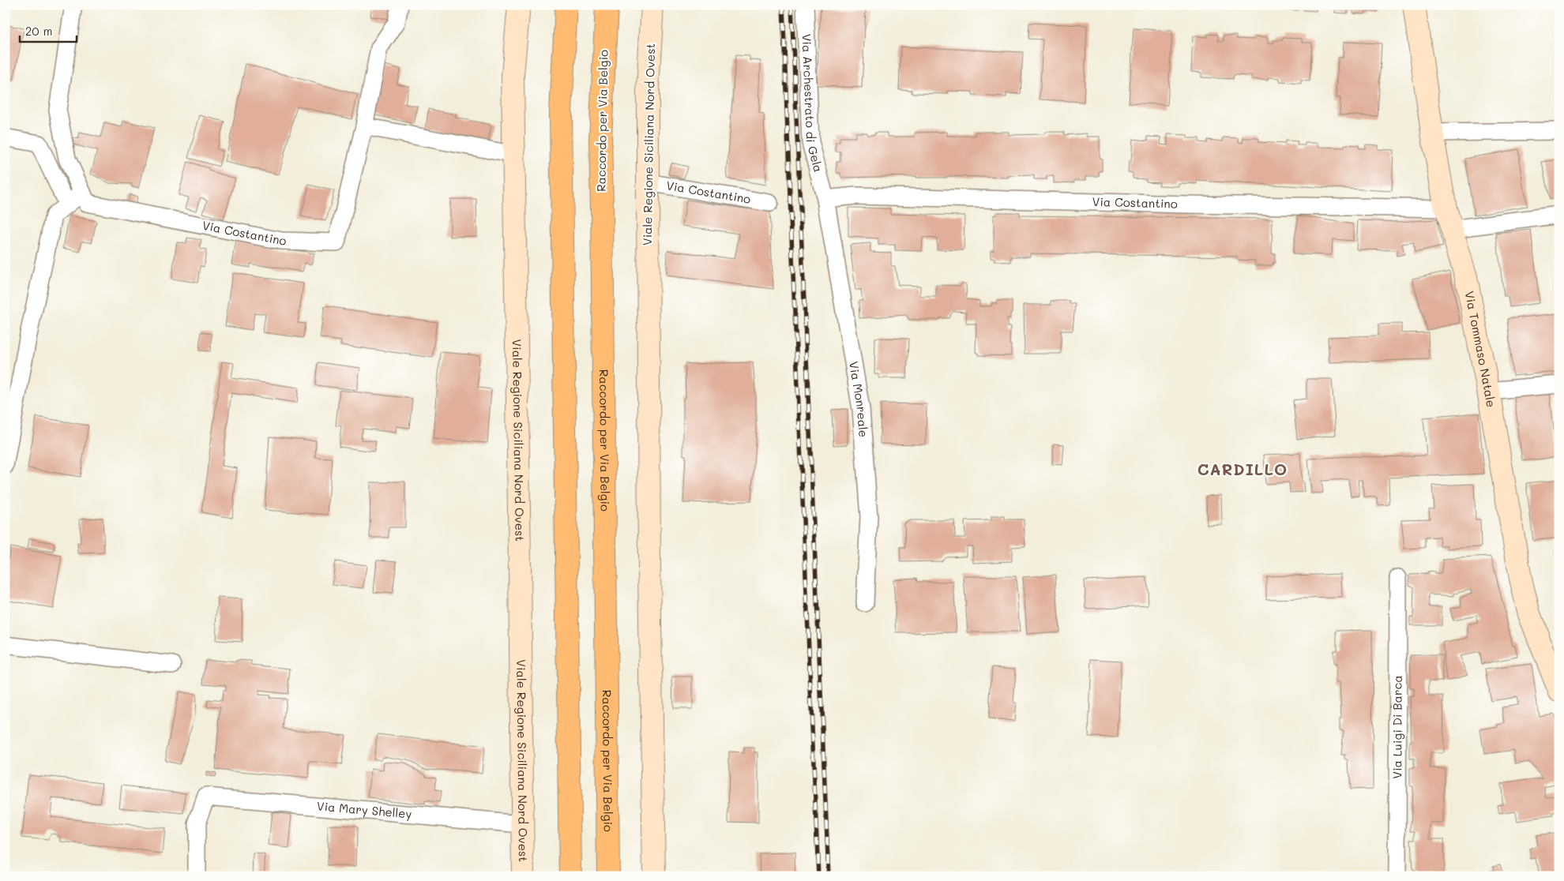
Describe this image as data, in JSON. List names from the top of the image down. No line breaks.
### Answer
{"streets":{"highway":["Raccordo per Via Belgio"],"street":["Via Archestrato di Gela","Viale Regione Siciliana Nord Ovest","Via Costantino","Via Tommaso Natale","Via Monreale","Via Luigi Di Barca","Via Mary Shelley"]},"crossings":[["Via Archestrato di Gela","Via Costantino"],["Via Archestrato di Gela","Via Monreale"],["Viale Regione Siciliana Nord Ovest","Via Costantino"],["Viale Regione Siciliana Nord Ovest","Via Mary Shelley"],["Via Costantino","Via Tommaso Natale"],["Via Costantino","Via Monreale"]],"districts":["CARDILLO"],"scale_bar":"20 m"}
